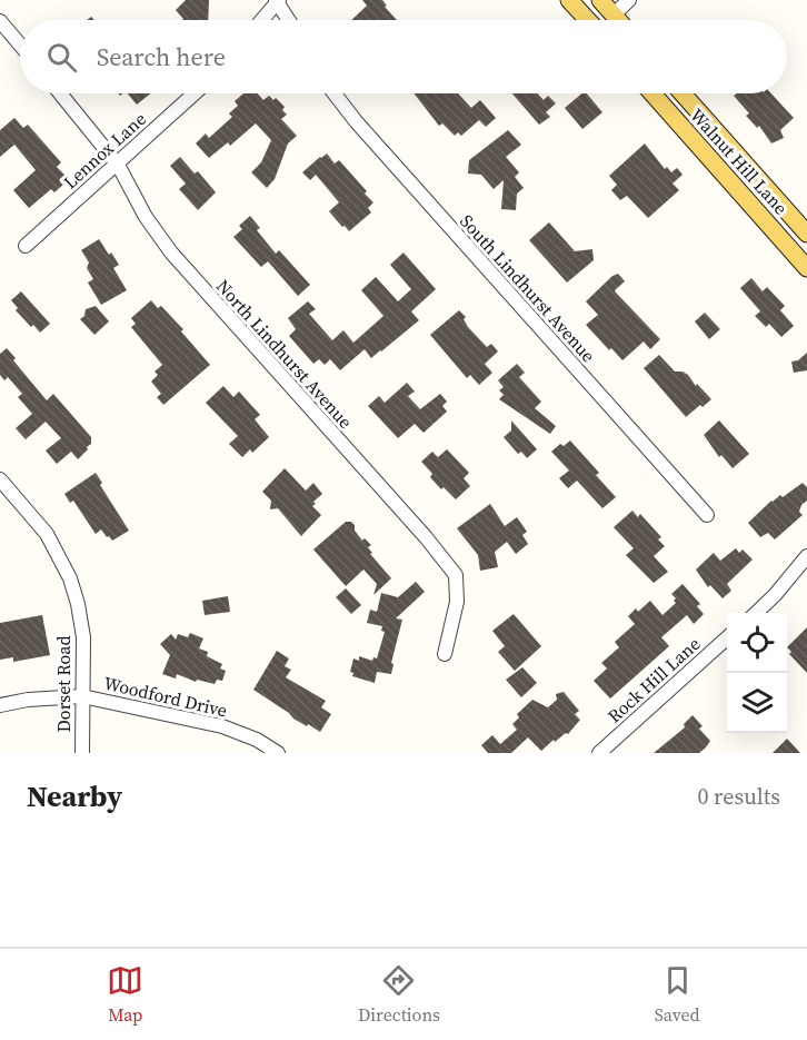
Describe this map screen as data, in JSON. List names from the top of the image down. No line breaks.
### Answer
{"streets":{"main road":["Walnut Hill Lane"],"street":["Lennox Lane","South Lindhurst Avenue","North Lindhurst Avenue","Rock Hill Lane","Dorset Road","Woodford Drive"]},"crossings":[["Lennox Lane","North Lindhurst Avenue"],["Dorset Road","Woodford Drive"]],"page":{"search":"Search here","heading":["Nearby","0 results"],"nav":["Map","Directions","Saved"]}}
